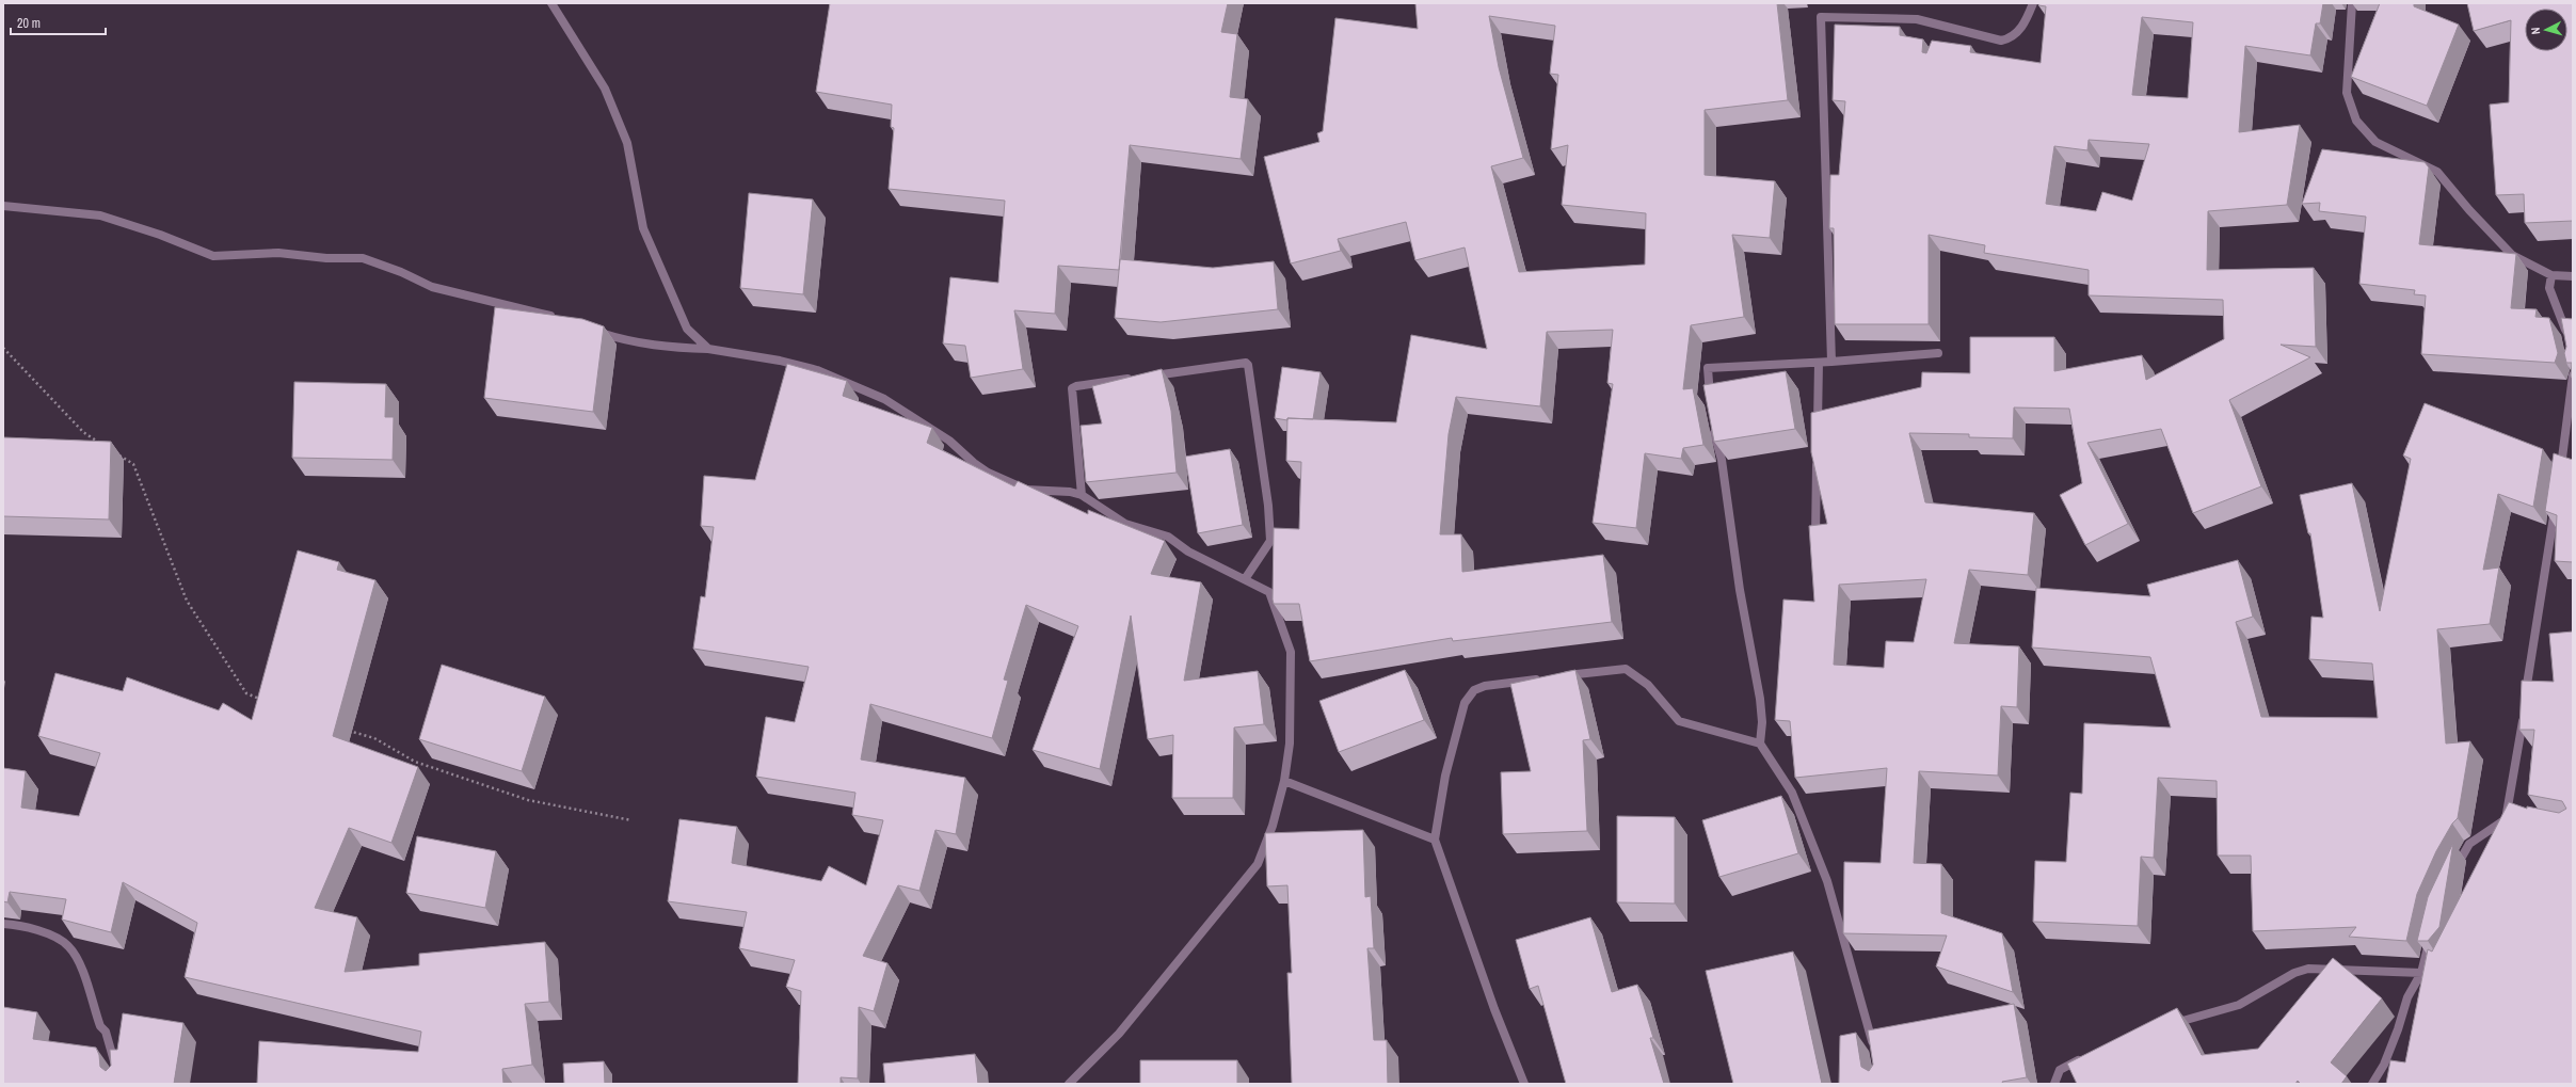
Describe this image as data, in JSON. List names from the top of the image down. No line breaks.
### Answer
{"scale_bar":"20 m","north":"left"}
